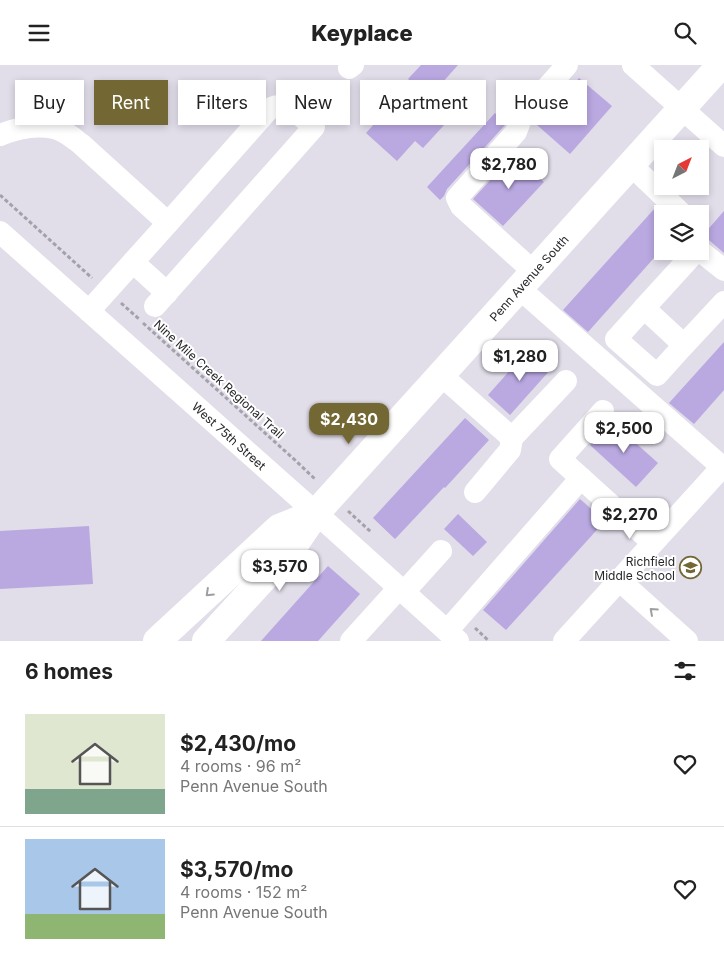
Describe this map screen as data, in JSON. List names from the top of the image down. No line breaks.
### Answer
{"streets":{"main road":["Penn Avenue South"],"street":["West 75th Street"],"path":["Nine Mile Creek Regional Trail"]},"crossings":[["Penn Avenue South","Nine Mile Creek Regional Trail"],["Penn Avenue South","West 75th Street"],["Nine Mile Creek Regional Trail","West 75th Street"]],"places":{"school or university":["Richfield Middle School"]},"north":"top right","page":{"header":"Keyplace","chip":["Buy","Rent","Filters","New","Apartment","House"],"price":["$2,780","$1,280","$2,430","$2,500","$2,270","$3,570"],"heading":"6 homes","list":[{"name":"$2,430/mo","note":"4 rooms · 96 m² · Penn Avenue South"},{"name":"$3,570/mo","note":"4 rooms · 152 m² · Penn Avenue South"}]}}
